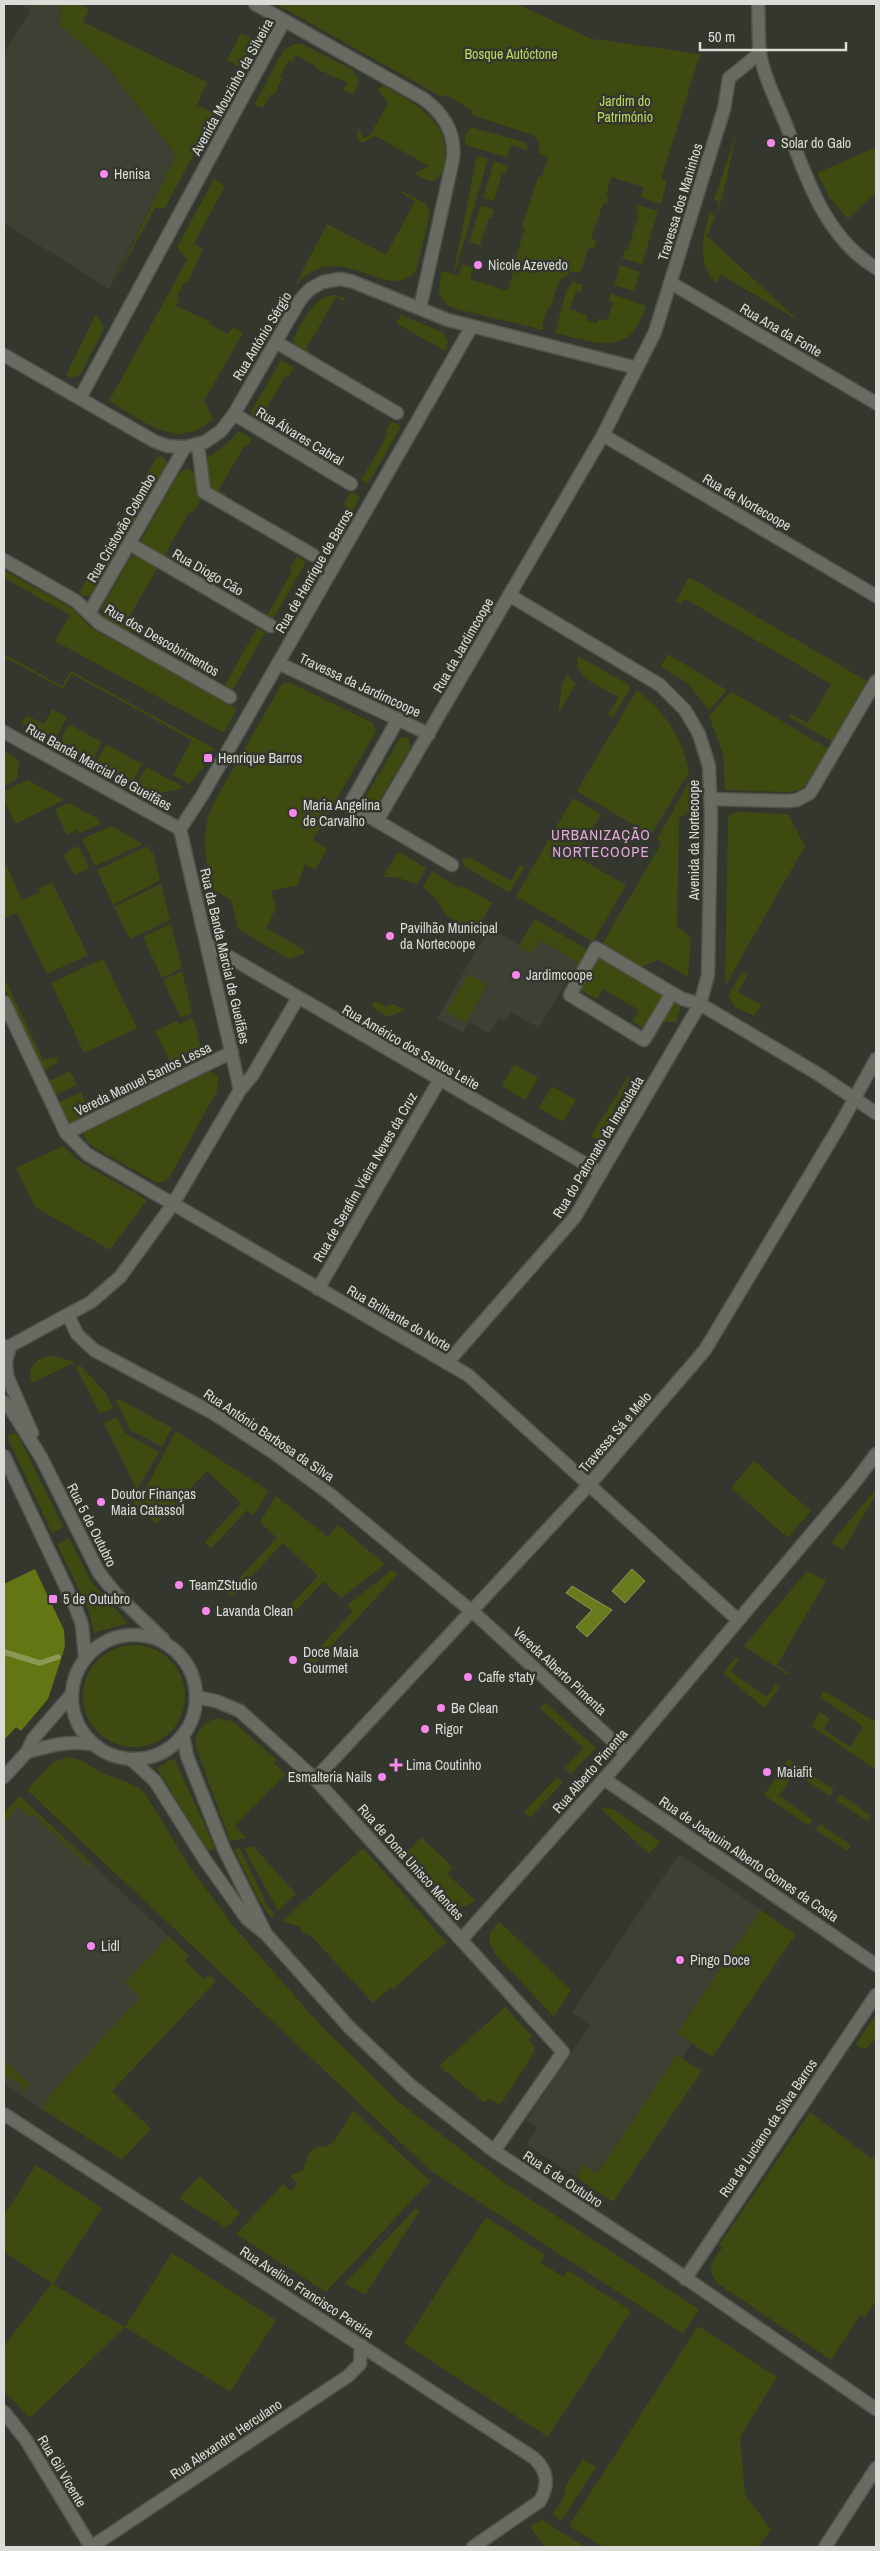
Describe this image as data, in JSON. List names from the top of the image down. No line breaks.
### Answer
{"streets":{"street":["Avenida Mouzinho da Silveira","Travessa dos Maninhos","Rua Ana da Fonte","Rua António Sérgio","Rua Álvares Cabral","Rua da Nortecoope","Rua Cristovão Colombo","Rua de Henrique de Barros","Rua Diogo Cão","Rua dos Descobrimentos","Rua da Jardimcoope","Travessa da Jardimcoope","Rua Banda Marcial de Gueifães","Avenida da Nortecoope","Rua da Banda Marcial de Gueifães","Rua Américo dos Santos Leite","Vereda Manuel Santos Lessa","Rua do Patronato da Imaculada","Rua de Serafim Vieira Neves da Cruz","Rua Brilhante do Norte","Travessa Sá e Melo","Rua António Barbosa da Silva","Rua 5 de Outubro","Vereda Alberto Pimenta","Rua Alberto Pimenta","Rua de Joaquim Alberto Gomes da Costa","Rua de Dona Unisco Mendes","Rua de Luciano da Silva Barros","Rua Avelino Francisco Pereira","Rua Alexandre Herculano","Rua Gil Vicente"]},"crossings":[["Avenida Mouzinho da Silveira","Rua António Sérgio"],["Travessa dos Maninhos","Rua Ana da Fonte"],["Travessa dos Maninhos","Rua António Sérgio"],["Travessa dos Maninhos","Rua da Jardimcoope"],["Rua António Sérgio","Rua Álvares Cabral"],["Rua António Sérgio","Rua Cristovão Colombo"],["Rua António Sérgio","Rua de Henrique de Barros"],["Rua António Sérgio","Rua da Jardimcoope"],["Rua da Nortecoope","Rua da Jardimcoope"],["Rua Cristovão Colombo","Rua Diogo Cão"],["Rua Cristovão Colombo","Rua dos Descobrimentos"],["Rua de Henrique de Barros","Travessa da Jardimcoope"],["Rua de Henrique de Barros","Rua Banda Marcial de Gueifães"],["Rua de Henrique de Barros","Rua da Banda Marcial de Gueifães"],["Rua da Jardimcoope","Travessa da Jardimcoope"],["Rua da Jardimcoope","Avenida da Nortecoope"],["Rua Banda Marcial de Gueifães","Rua da Banda Marcial de Gueifães"],["Avenida da Nortecoope","Rua do Patronato da Imaculada"],["Rua da Banda Marcial de Gueifães","Rua Américo dos Santos Leite"],["Rua da Banda Marcial de Gueifães","Vereda Manuel Santos Lessa"],["Rua da Banda Marcial de Gueifães","Rua Brilhante do Norte"],["Rua da Banda Marcial de Gueifães","Rua António Barbosa da Silva"],["Rua Américo dos Santos Leite","Rua do Patronato da Imaculada"],["Rua Américo dos Santos Leite","Rua de Serafim Vieira Neves da Cruz"],["Vereda Manuel Santos Lessa","Rua Brilhante do Norte"],["Rua do Patronato da Imaculada","Rua Brilhante do Norte"],["Rua de Serafim Vieira Neves da Cruz","Rua Brilhante do Norte"],["Rua Brilhante do Norte","Travessa Sá e Melo"],["Travessa Sá e Melo","Rua António Barbosa da Silva"],["Travessa Sá e Melo","Vereda Alberto Pimenta"],["Travessa Sá e Melo","Rua de Dona Unisco Mendes"],["Rua António Barbosa da Silva","Vereda Alberto Pimenta"],["Rua 5 de Outubro","Rua de Dona Unisco Mendes"],["Rua 5 de Outubro","Rua de Luciano da Silva Barros"],["Vereda Alberto Pimenta","Rua Alberto Pimenta"],["Rua Alberto Pimenta","Rua de Joaquim Alberto Gomes da Costa"],["Rua Alberto Pimenta","Rua de Dona Unisco Mendes"],["Rua Avelino Francisco Pereira","Rua Alexandre Herculano"],["Rua Alexandre Herculano","Rua Gil Vicente"]],"districts":["URBANIZAÇÃO NORTECOOPE"],"parks":["Bosque Autóctone","Jardim do Património"],"places":{"other":["Solar do Galo","Henisa","Nicole Azevedo","Maria Angelina de Carvalho","Pavilhão Municipal da Nortecoope","Jardimcoope","Doutor Finanças Maia Catassol","TeamZStudio","Lavanda Clean","Doce Maia Gourmet","Caffe s'taty","Be Clean","Rigor","Maiafit","Esmalteria Nails","Lidl","Pingo Doce"],"transit":["Henrique Barros","5 de Outubro"],"health":["Lima Coutinho"]},"scale_bar":"50 m"}
